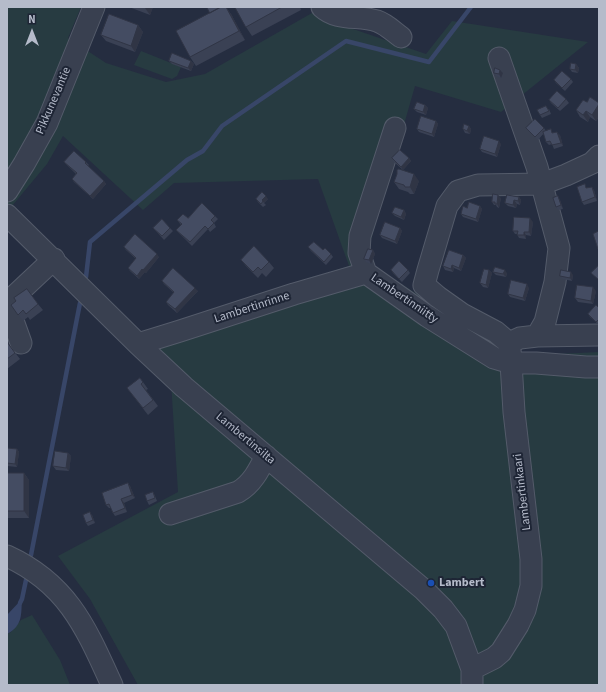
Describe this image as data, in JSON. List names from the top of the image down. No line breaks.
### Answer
{"streets":{"street":["Pikkunevantie","Lambertinniitty","Lambertinrinne","Lambertinsilta","Lambertinkaari"]},"crossings":[["Lambertinniitty","Lambertinrinne"],["Lambertinniitty","Lambertinkaari"],["Lambertinrinne","Lambertinsilta"],["Lambertinsilta","Lambertinkaari"]],"places":["Lambert"],"north":"top"}
